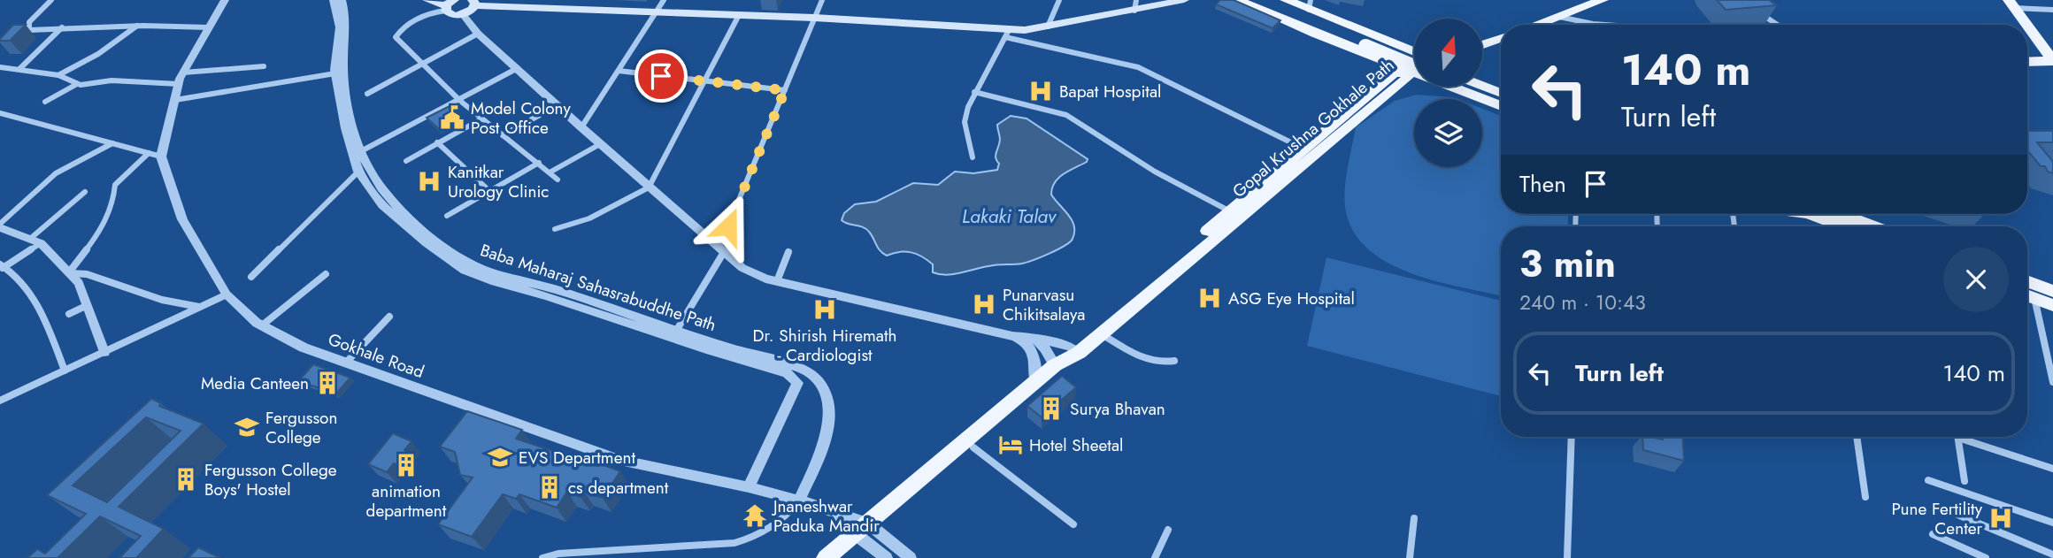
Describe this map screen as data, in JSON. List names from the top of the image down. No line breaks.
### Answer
{"streets":{"main road":["Gopal Krushna Gokhale Path"],"street":["Baba Maharaj Sahasrabuddhe Path","Gokhale Road"]},"crossings":[["Gopal Krushna Gokhale Path","Gokhale Road"],["Baba Maharaj Sahasrabuddhe Path","Gokhale Road"]],"water":["Lakaki Talav"],"places":{"hospital":["Bapat Hospital","Kanitkar Urology Clinic","ASG Eye Hospital","Punarvasu Chikitsalaya","Dr. Shirish Hiremath - Cardiologist","Pune Fertility Center"],"public building":["Model Colony Post Office"],"building":["Media Canteen","Surya Bhavan","animation department","Fergusson College Boys' Hostel","cs department"],"school or university":["Fergusson College","EVS Department"],"hotel":["Hotel Sheetal"],"temple":["Jnaneshwar Paduka Mandir"]},"north":"top","page":{"turn":["140 m","Turn left"],"then":"Then","heading":["3 min","240 m · 10:43"],"list":[{"name":"Turn left","value":"140 m"}]}}
